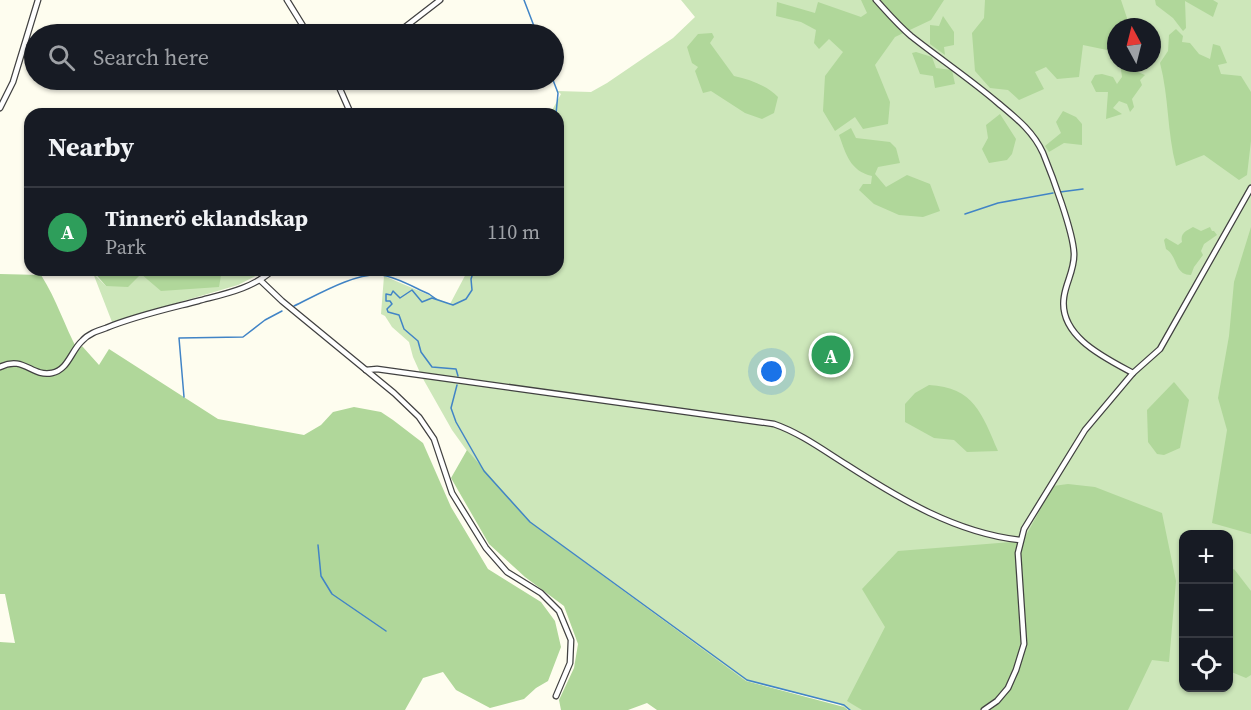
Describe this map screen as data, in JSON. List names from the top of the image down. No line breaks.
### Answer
{"north":"top","page":{"search":"Search here","heading":"Nearby","list":[{"mark":"A","name":"Tinnerö eklandskap","note":"Park","value":"110 m"}],"pins":"A","map_buttons":["+","−"]}}
